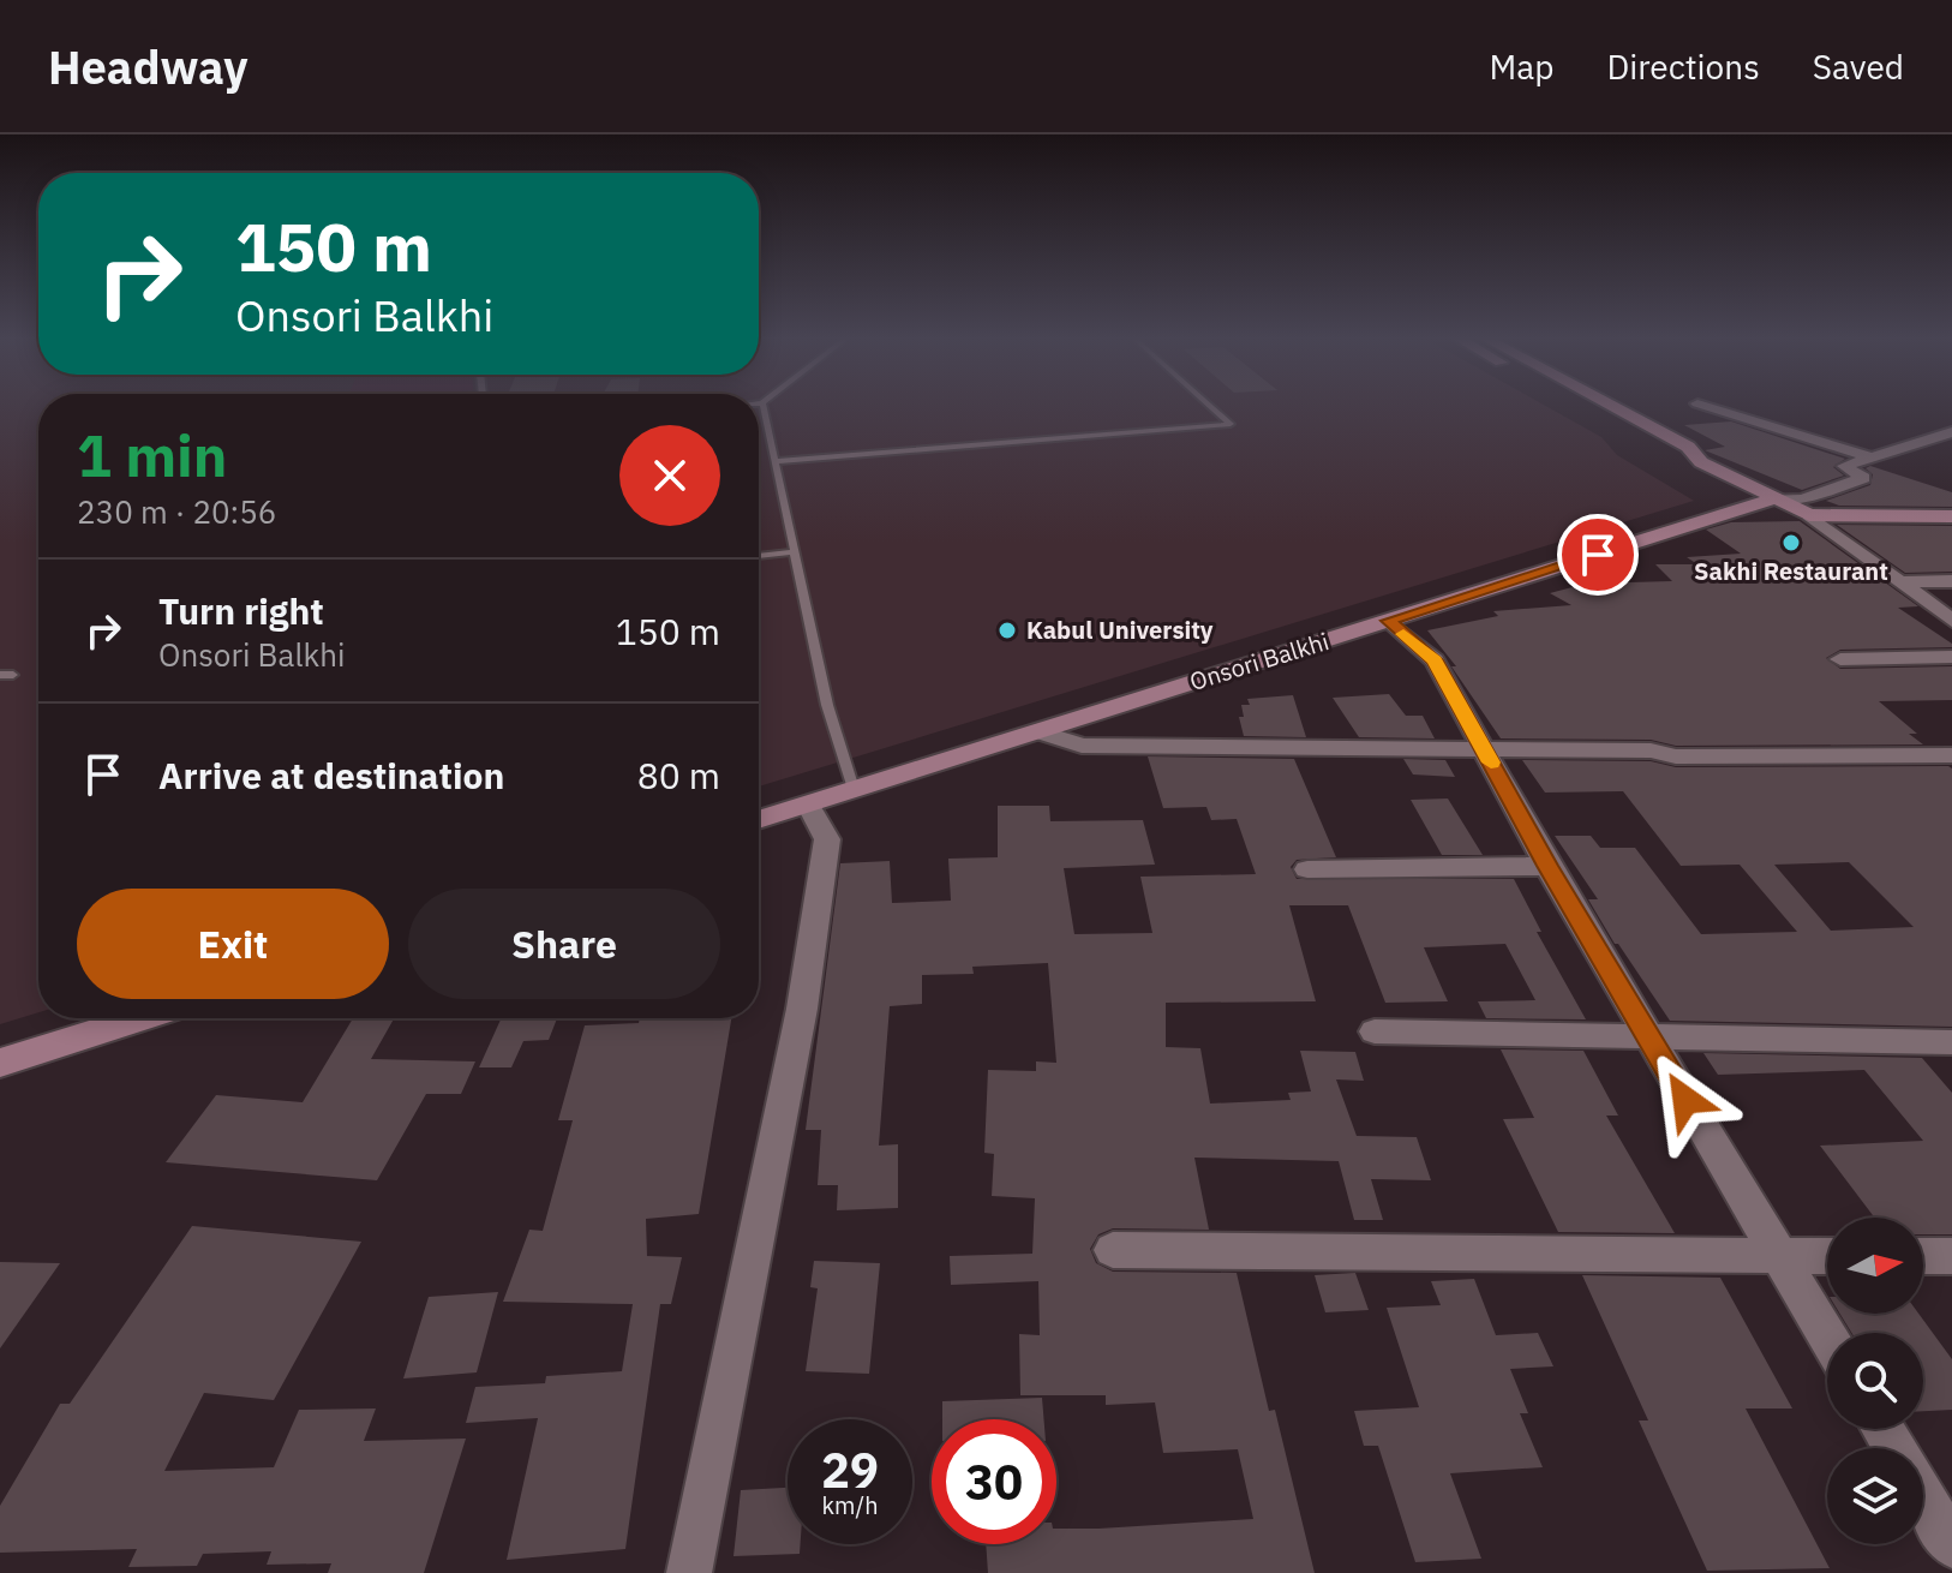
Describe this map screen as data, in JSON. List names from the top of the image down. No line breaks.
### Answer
{"streets":{"street":["Onsori Balkhi"]},"places":["Sakhi Restaurant","Kabul University"],"north":"right","page":{"header":"Headway","nav":["Map","Directions","Saved"],"turn":["150 m","Onsori Balkhi"],"heading":["1 min","230 m · 20:56"],"list":[{"name":"Turn right","note":"Onsori Balkhi","value":"150 m"},{"name":"Arrive at destination","value":"80 m"}],"buttons":["Exit","Share"],"speed":"29 km/h","limit":"30"}}
